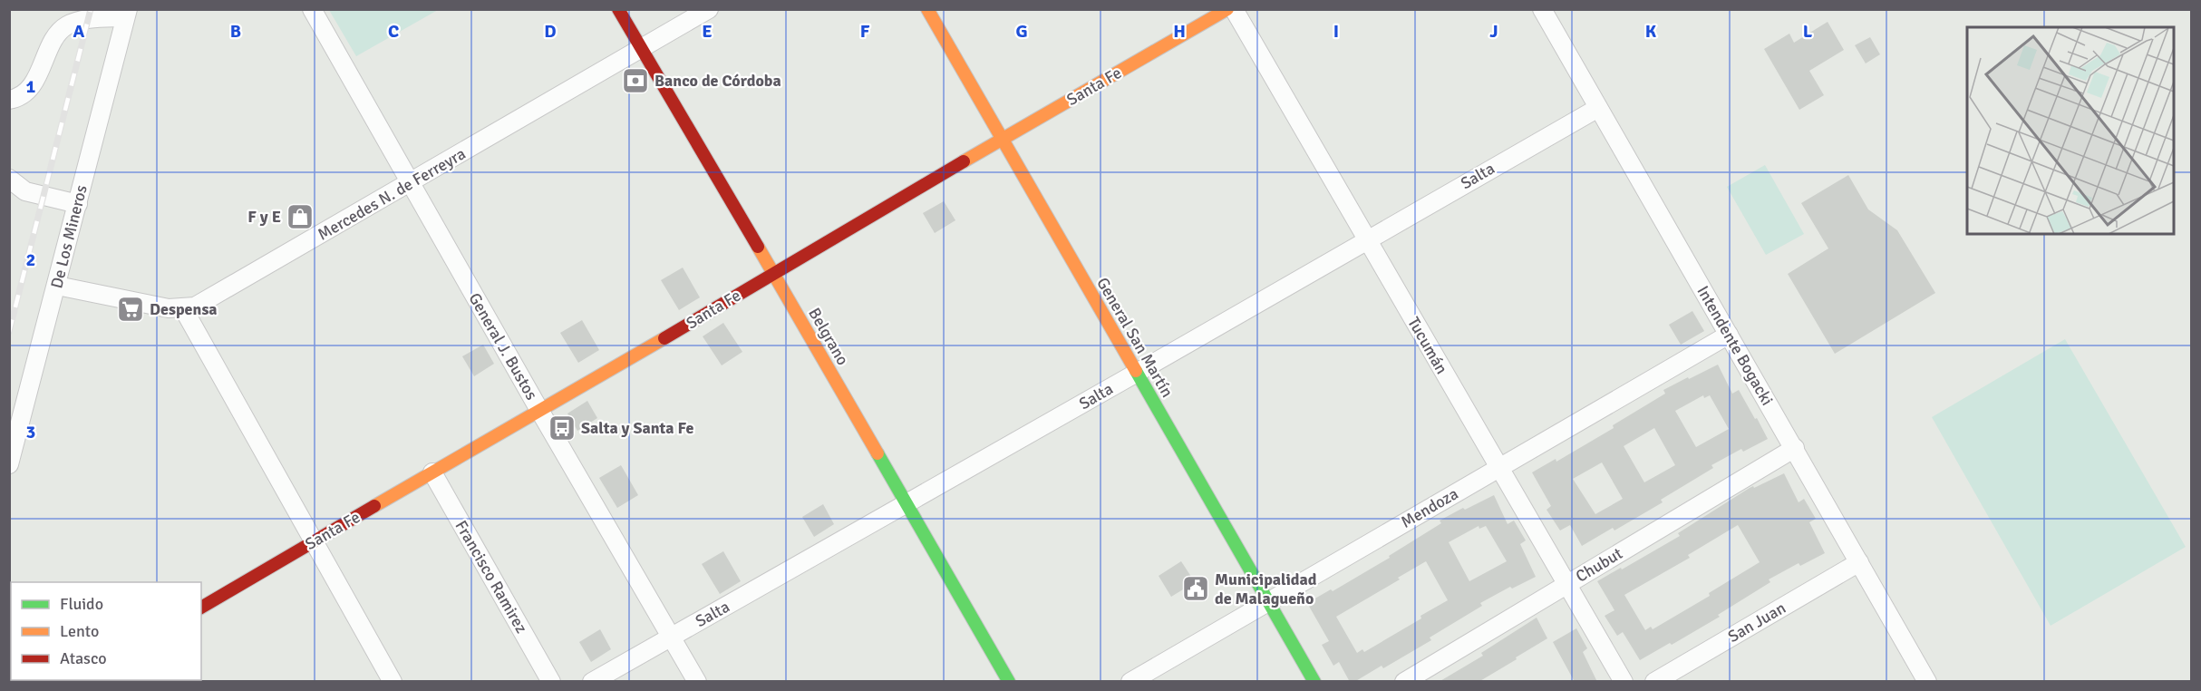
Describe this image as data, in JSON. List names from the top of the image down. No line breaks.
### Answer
{"streets":{"main road":["Santa Fe","Belgrano","General San Martín"],"street":["Salta","Mercedes N. de Ferreyra","De Los Mineros","Tucumán","Intendente Bogacki","General J. Bustos","Mendoza","Chubut","Francisco Ramirez","San Juan"]},"crossings":[["Santa Fe","Belgrano"],["Santa Fe","General San Martín"],["Santa Fe","General J. Bustos"],["Santa Fe","Francisco Ramirez"],["Salta","Belgrano"],["Salta","General San Martín"],["Salta","Tucumán"],["Salta","Intendente Bogacki"],["Salta","General J. Bustos"],["Mercedes N. de Ferreyra","De Los Mineros"],["Mercedes N. de Ferreyra","Belgrano"],["Mercedes N. de Ferreyra","General J. Bustos"],["General San Martín","Mendoza"],["Tucumán","Mendoza"],["Tucumán","Chubut"],["Intendente Bogacki","Mendoza"],["Intendente Bogacki","Chubut"],["Intendente Bogacki","San Juan"]],"places":{"bank":["Banco de Córdoba"],"shop":["F y E"],"supermarket":["Despensa"],"bus stop":["Salta y Santa Fe"],"public building":["Municipalidad de Malagueño"]},"legend":["Fluido","Lento","Atasco"],"grid":{"columns":["A","B","C","D","E","F","G","H","I","J","K","L"],"rows":["1","2","3"]}}
